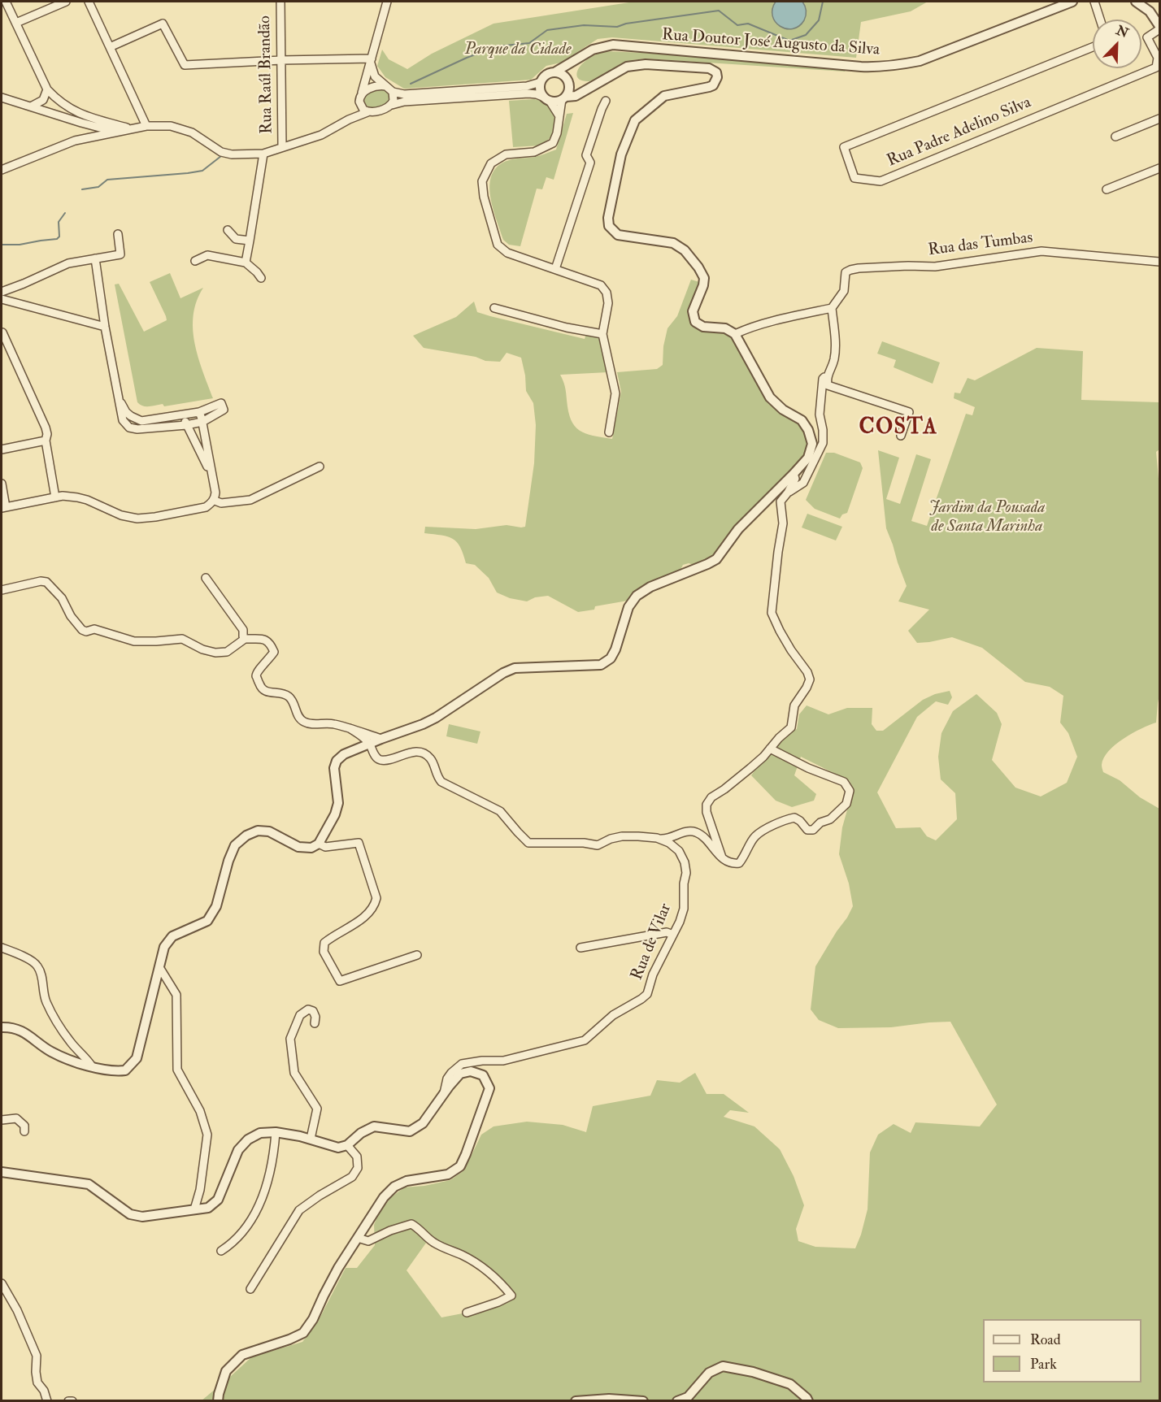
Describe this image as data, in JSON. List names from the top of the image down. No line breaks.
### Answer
{"streets":{"street":["Rua Doutor José Augusto da Silva","Rua Raúl Brandão","Rua Padre Adelino Silva","Rua das Tumbas","Rua de Vilar"]},"districts":["COSTA"],"parks":["Parque da Cidade","Jardim da Pousada de Santa Marinha"],"legend":["Road","Park"],"north":"top right"}
